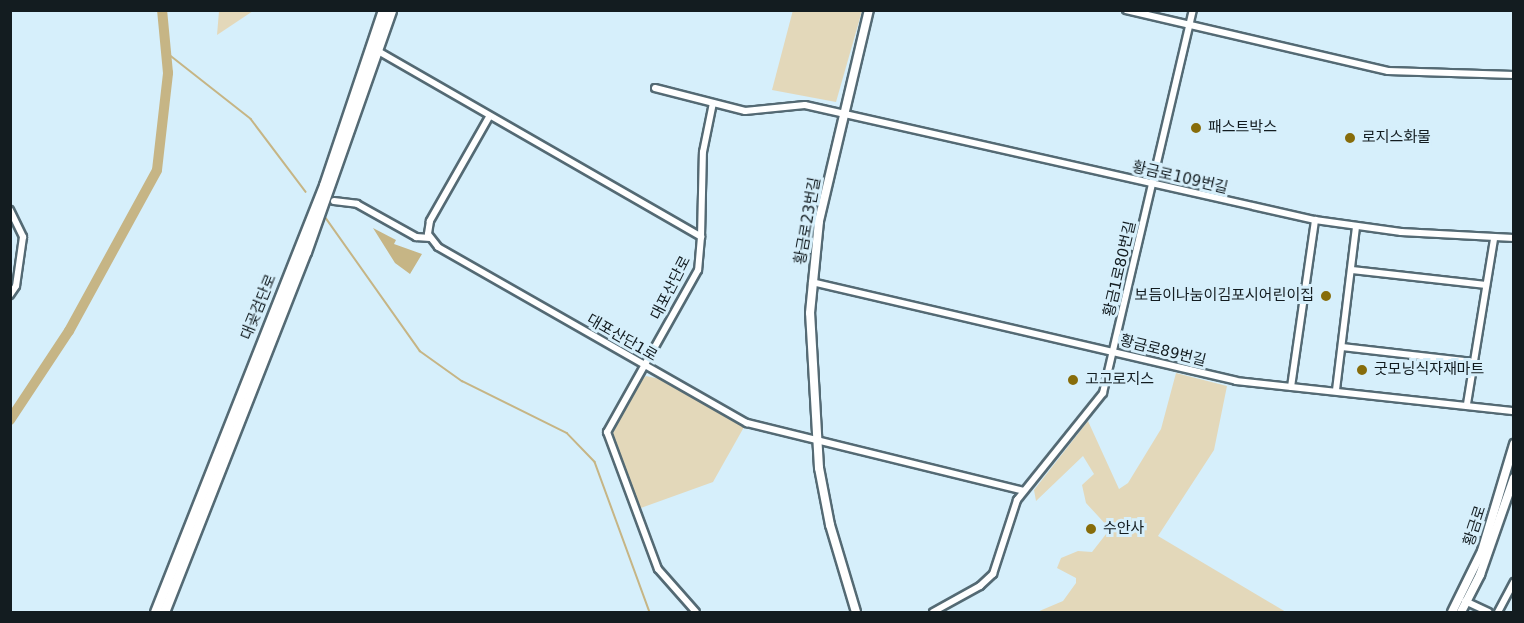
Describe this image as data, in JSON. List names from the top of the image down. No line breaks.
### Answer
{"streets":{"main road":["대곶검단로"],"street":["황금로109번길","황금로23번길","황금1로80번길","대포산단로","대포산단1로","황금로89번길","황금로"]},"crossings":[["황금로109번길","황금로23번길"],["황금로109번길","황금1로80번길"],["황금로109번길","대포산단로"],["황금로23번길","대포산단1로"],["황금로23번길","황금로89번길"],["황금1로80번길","황금로89번길"],["대포산단로","대포산단1로"]],"places":["패스트박스","로지스화물","보듬이나눔이김포시어린이집","굿모닝식자재마트","고고로지스","수안사"]}
